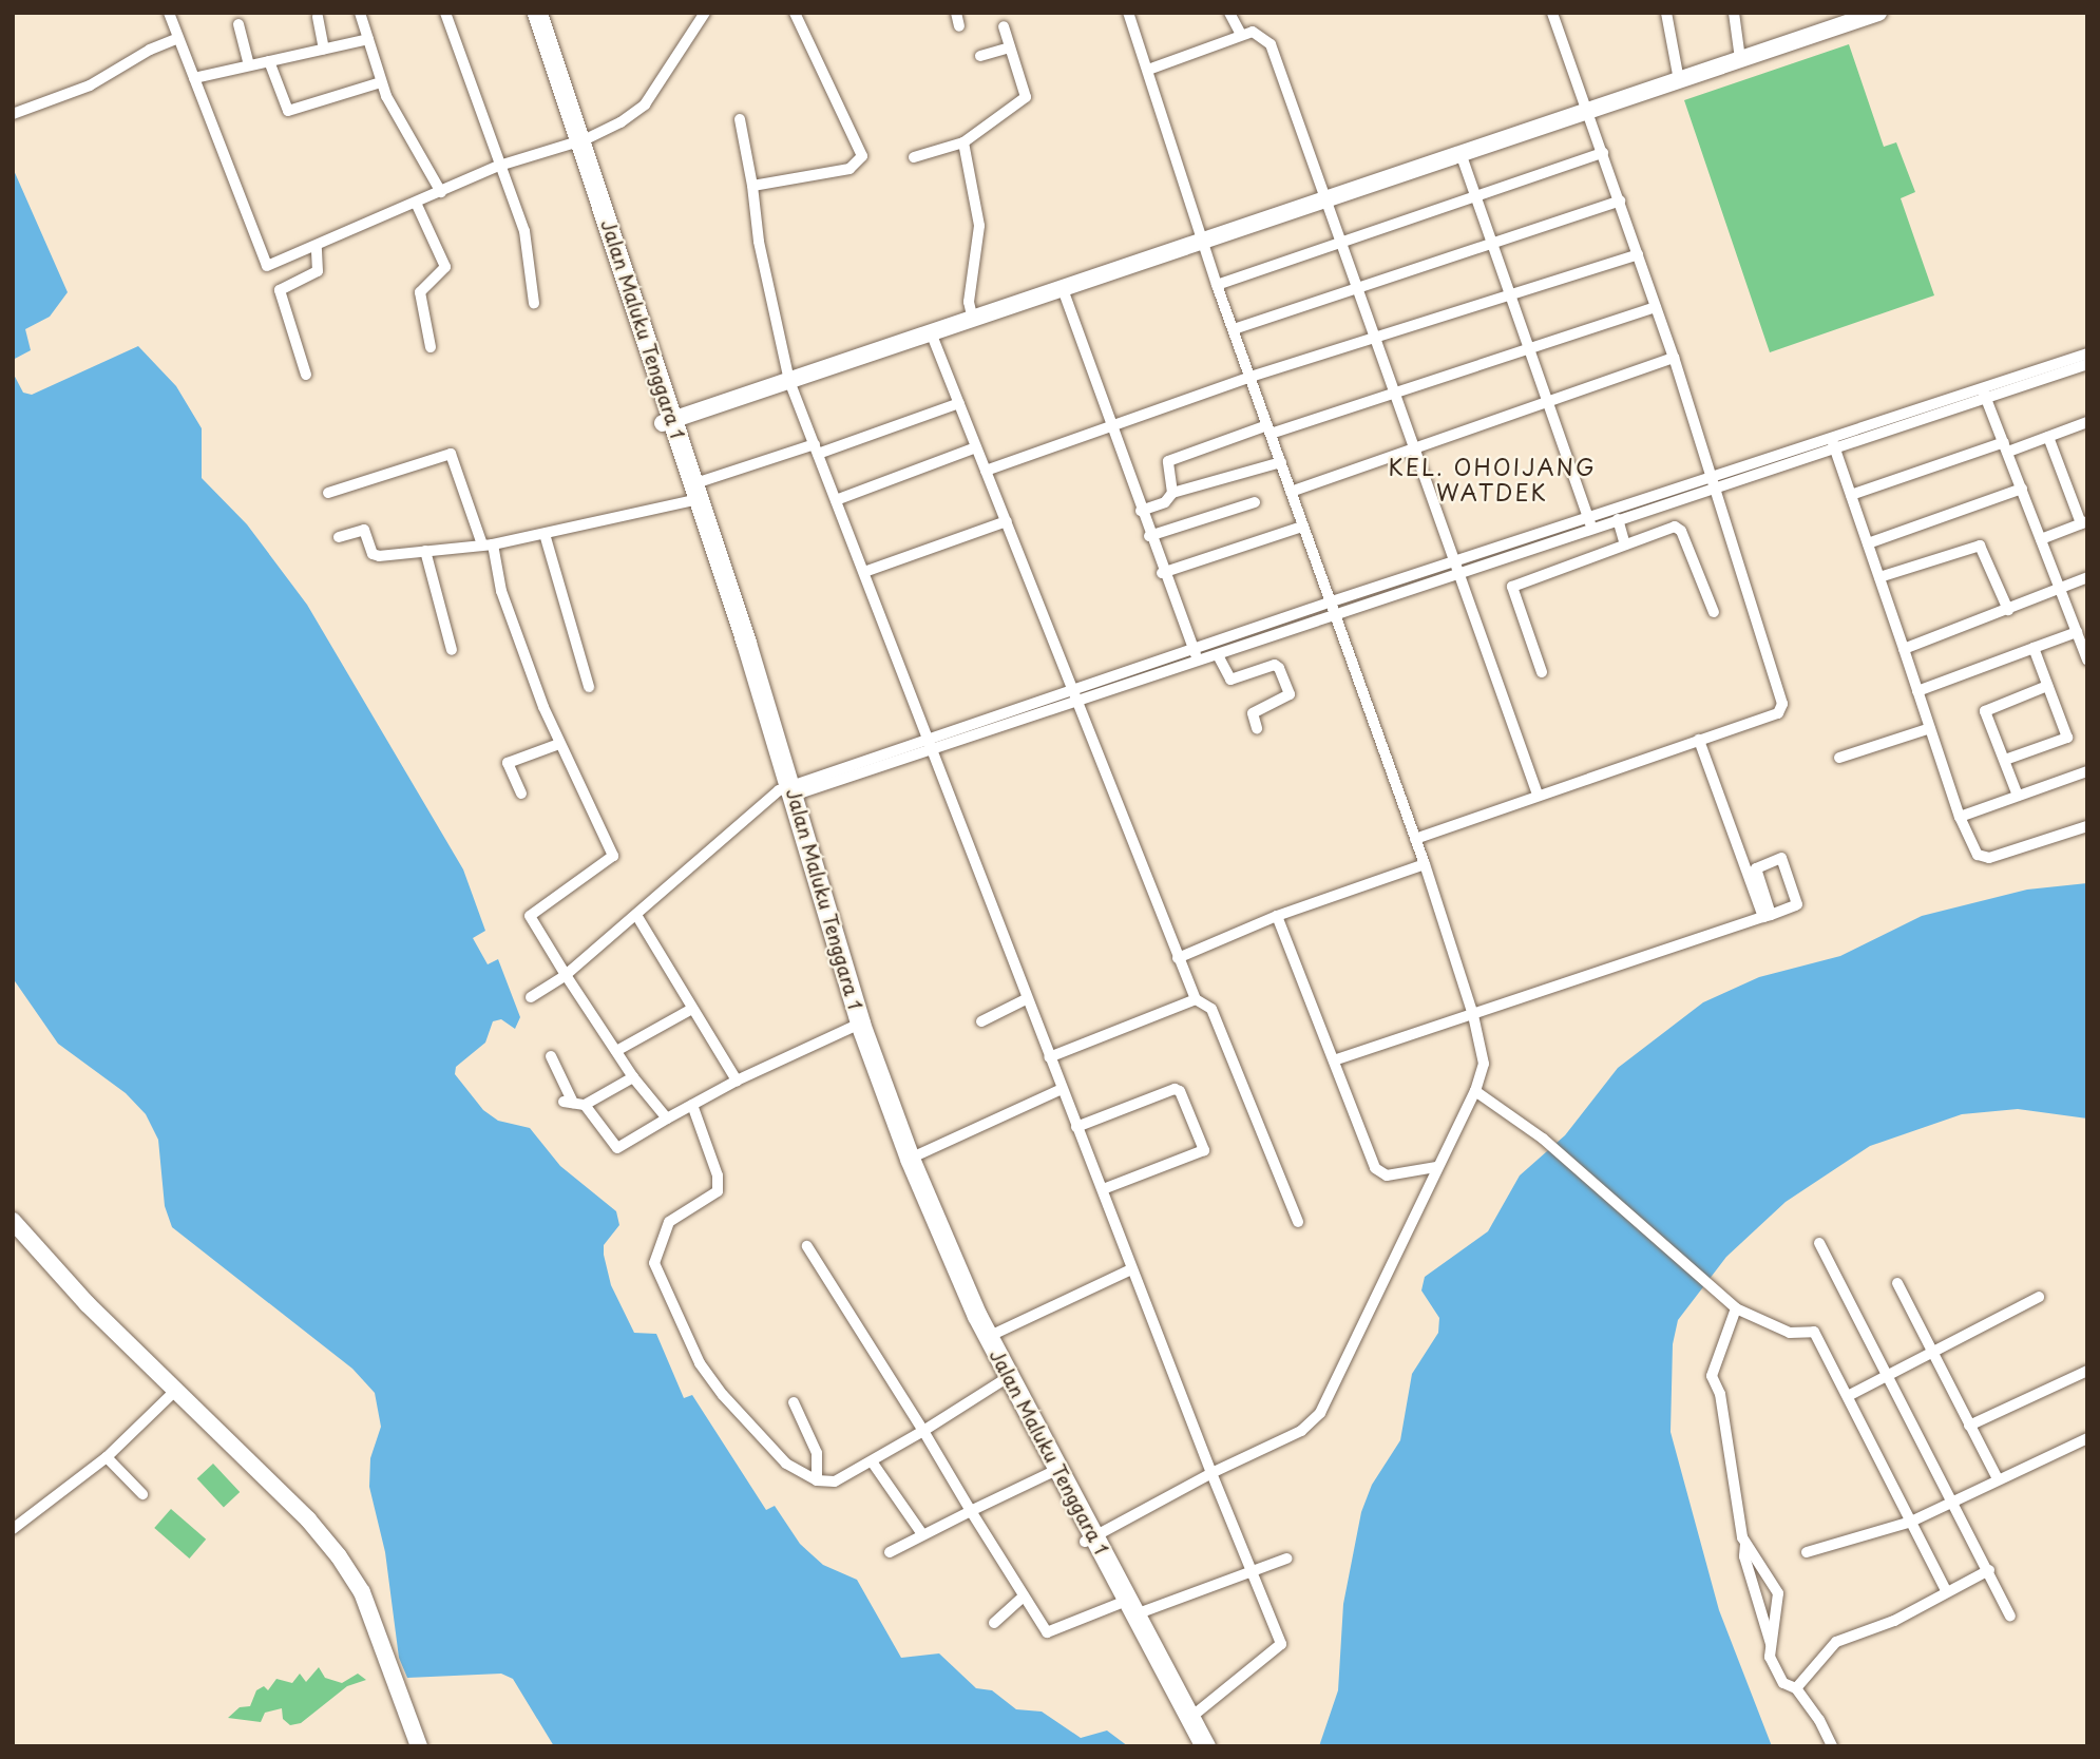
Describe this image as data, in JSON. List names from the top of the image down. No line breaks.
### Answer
{"streets":{"highway":["Jalan Maluku Tenggara 1"]},"districts":["KEL. OHOIJANG WATDEK"]}
